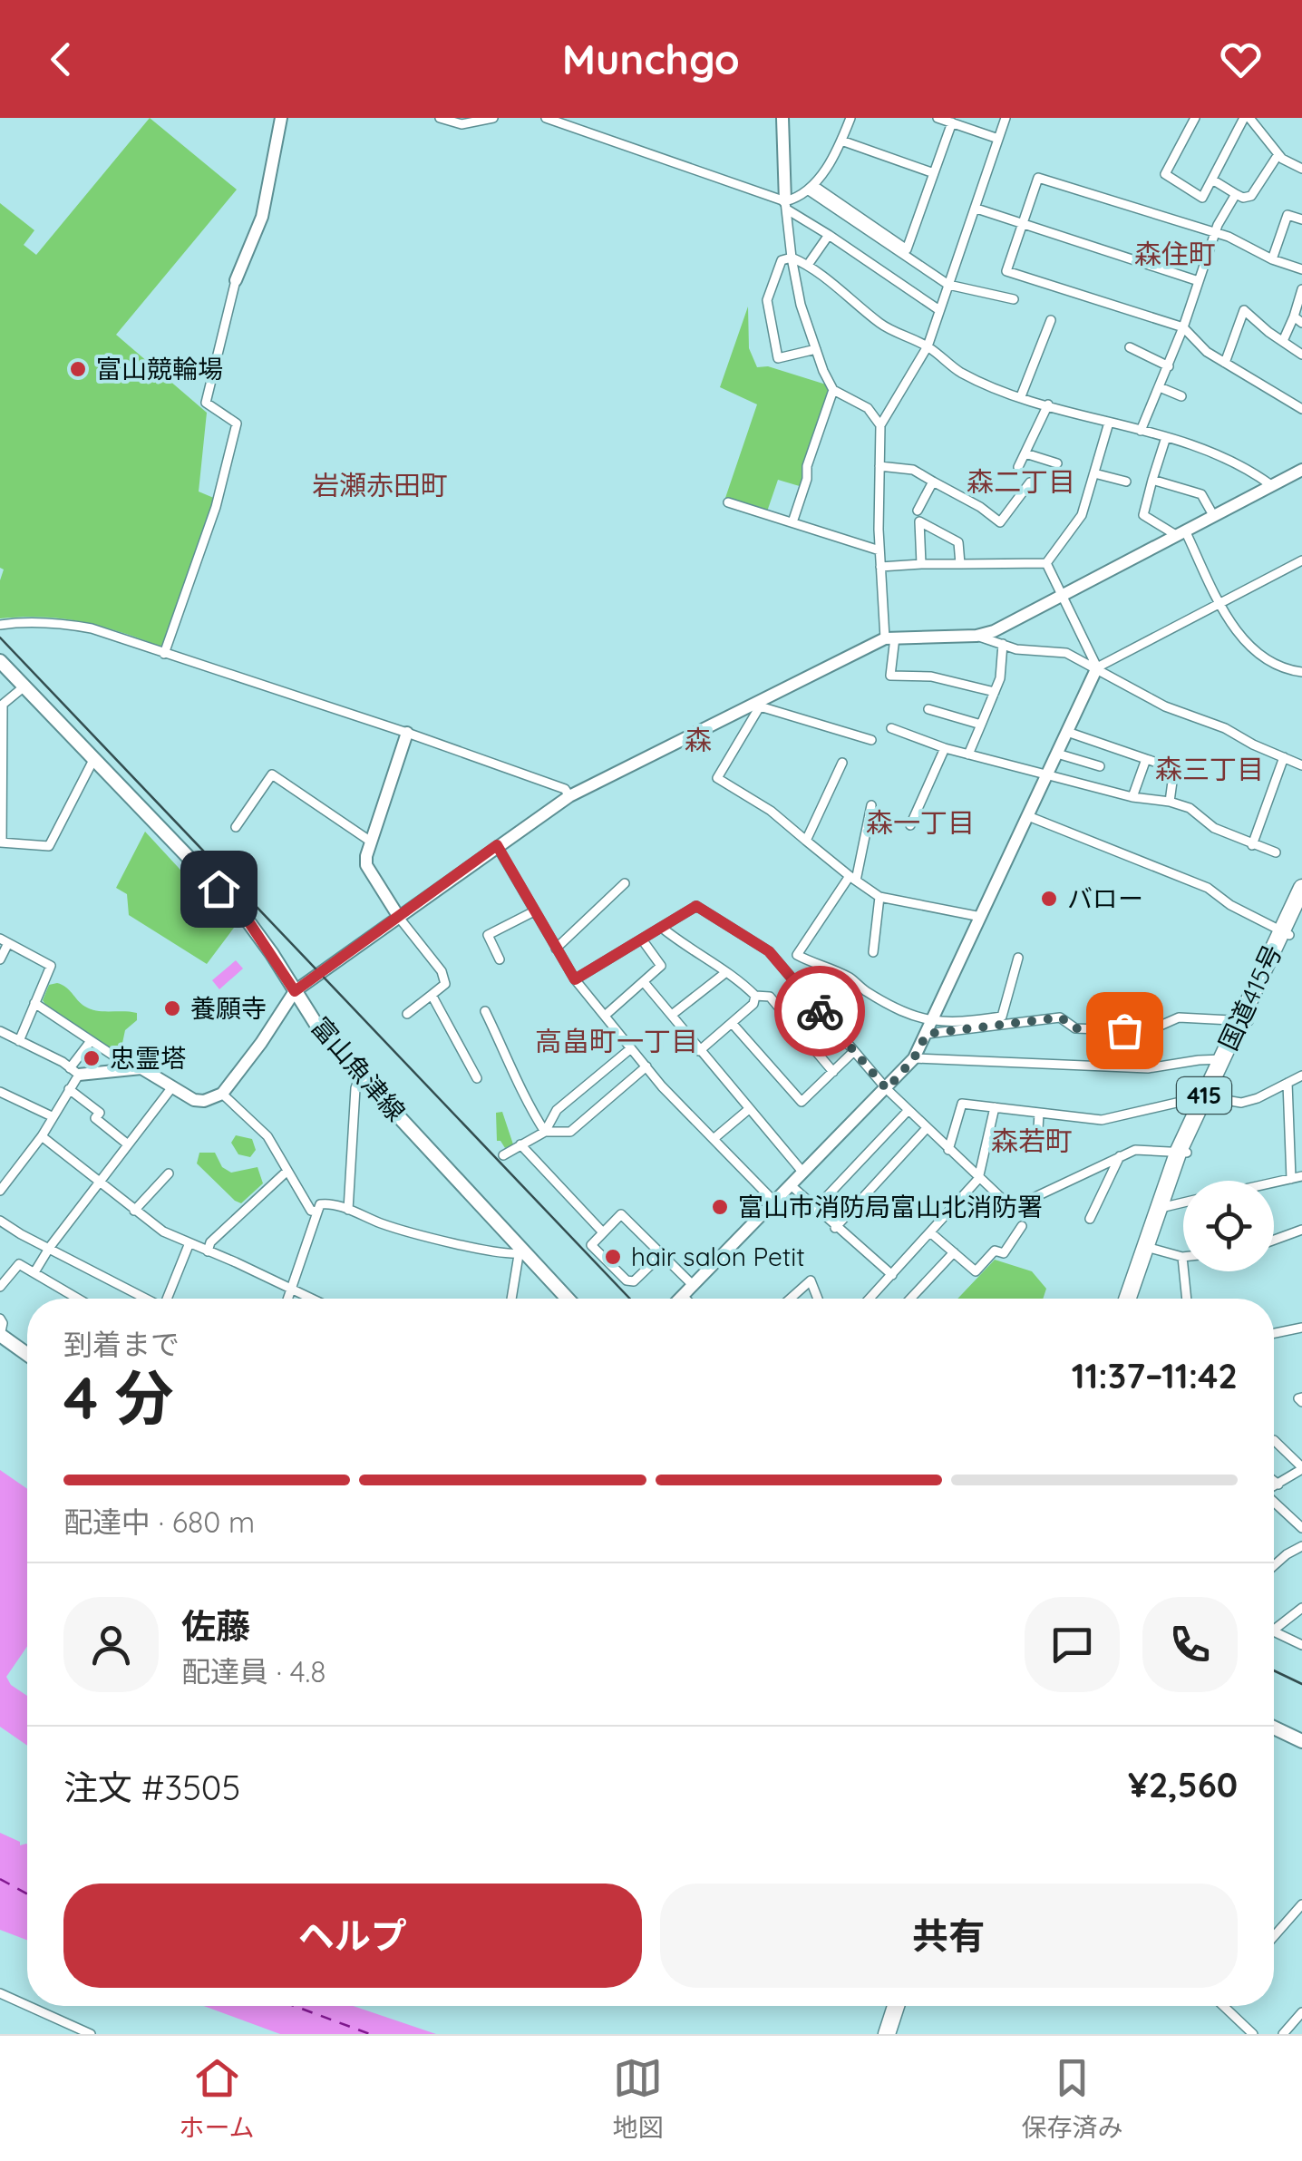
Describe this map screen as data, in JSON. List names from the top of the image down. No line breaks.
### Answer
{"streets":{"highway":["国道415号","415"],"main road":["富山魚津線"]},"districts":["森住町","森二丁目","岩瀬赤田町","森","森三丁目","森一丁目","高畠町一丁目","森若町"],"places":["富山競輪場","バロー","養願寺","忠霊塔","富山市消防局富山北消防署","hair salon Petit"],"page":{"header":"Munchgo","heading":["4 分","到着まで","11:37–11:42"],"panel":["佐藤","配達員 · 4.8","注文 #3505","¥2,560"],"bar":"配達中 · 680 m","buttons":["ヘルプ","共有"],"tabs":["ホーム","地図","保存済み"]}}
